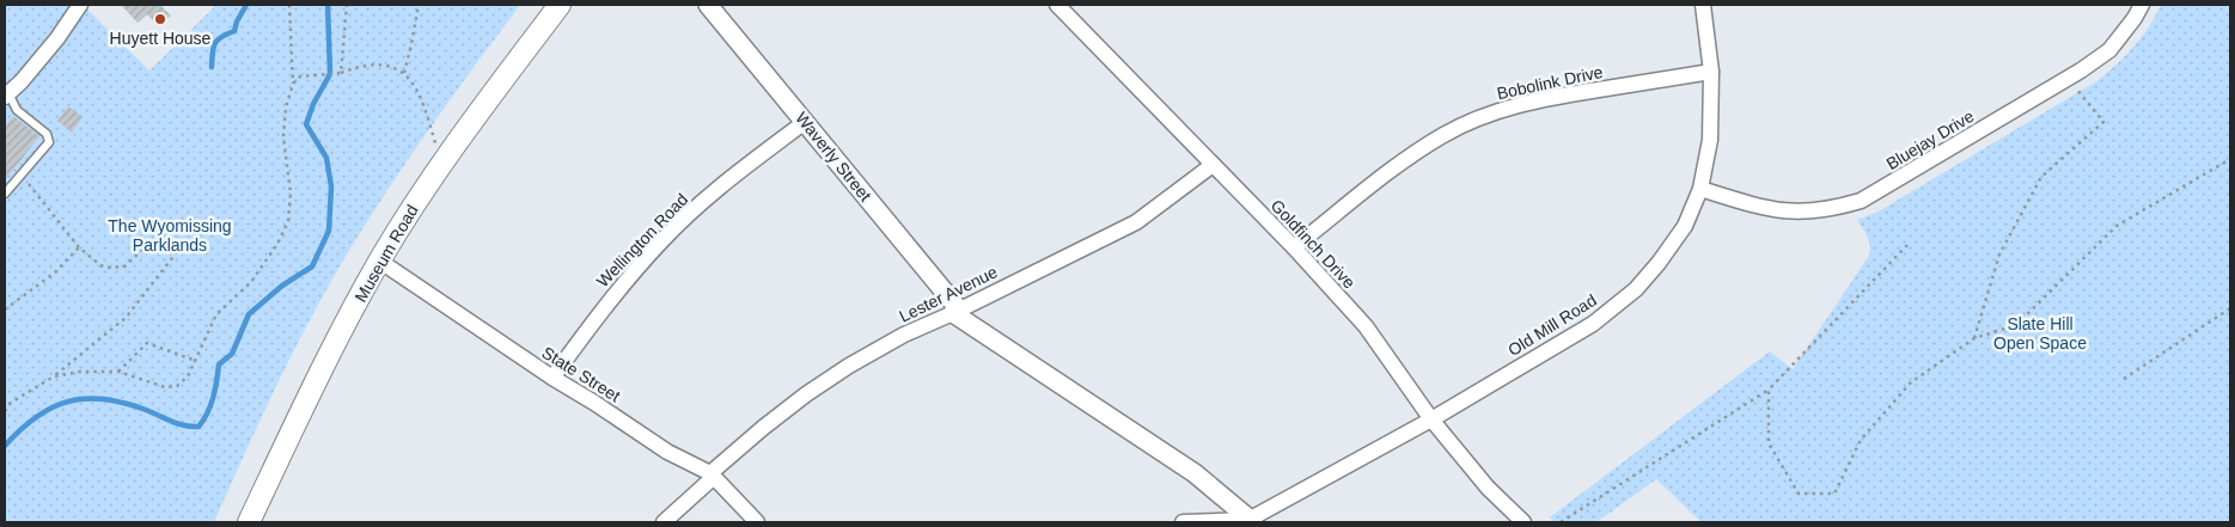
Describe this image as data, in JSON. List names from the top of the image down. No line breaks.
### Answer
{"streets":{"main road":["Museum Road"],"street":["Bobolink Drive","Bluejay Drive","Waverly Street","Wellington Road","Goldfinch Drive","Lester Avenue","Old Mill Road","State Street"]},"crossings":[["Bobolink Drive","Goldfinch Drive"],["Bobolink Drive","Old Mill Road"],["Bluejay Drive","Old Mill Road"],["Waverly Street","Wellington Road"],["Waverly Street","Lester Avenue"],["Waverly Street","Old Mill Road"],["Wellington Road","State Street"],["Goldfinch Drive","Lester Avenue"],["Goldfinch Drive","Old Mill Road"],["Museum Road","State Street"],["Lester Avenue","State Street"]],"parks":["The Wyomissing Parklands","Slate Hill Open Space"],"places":["Huyett House"]}
